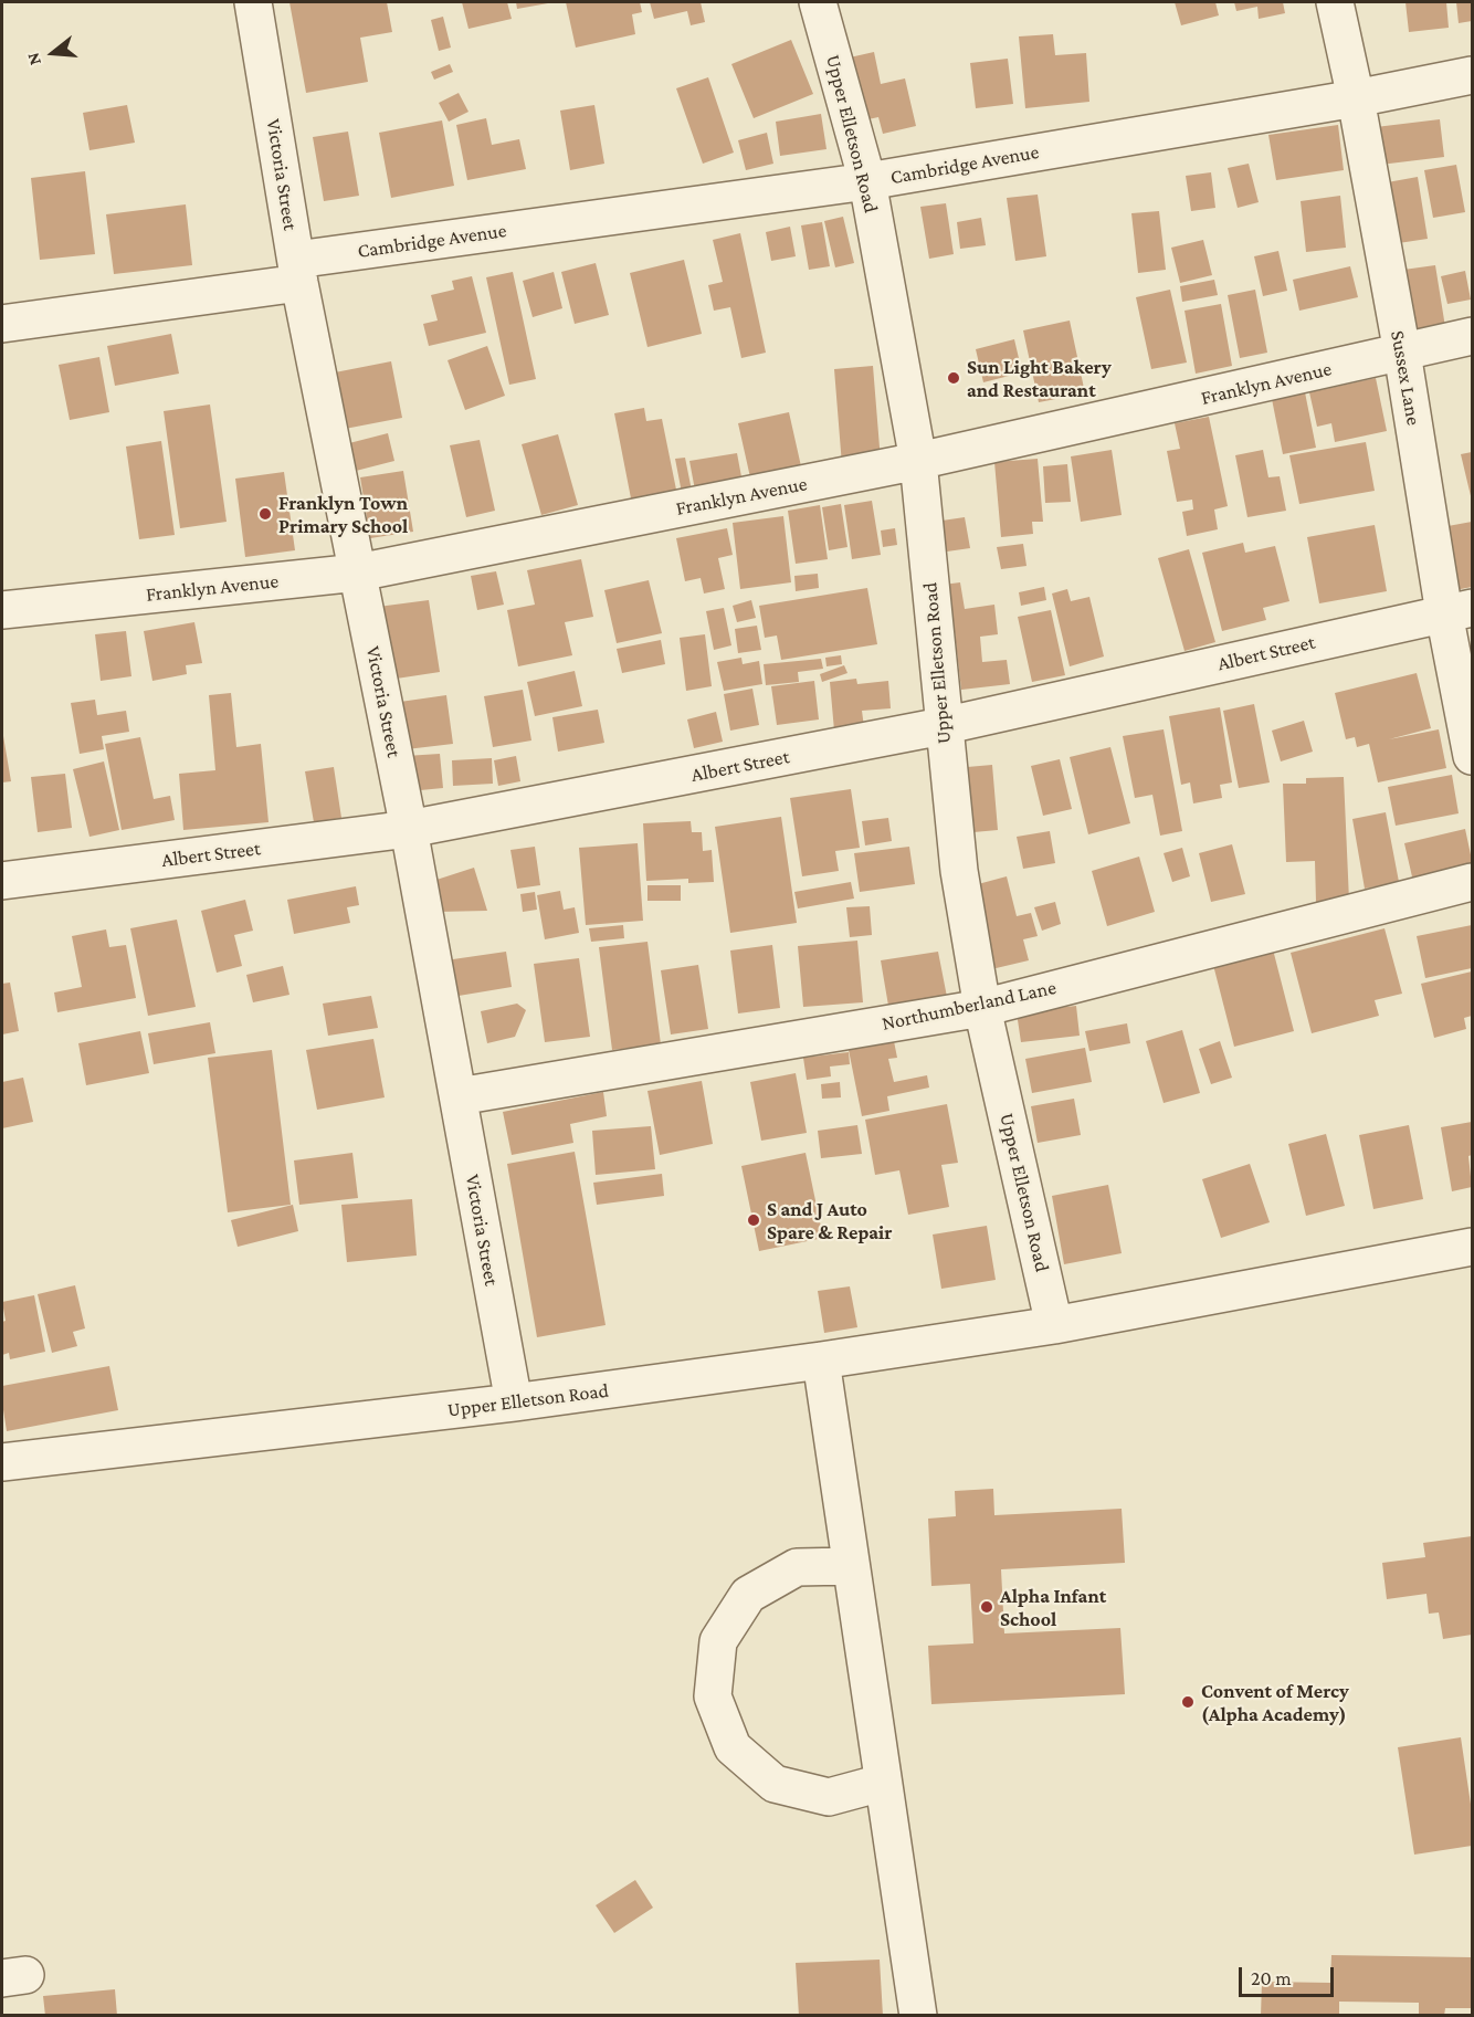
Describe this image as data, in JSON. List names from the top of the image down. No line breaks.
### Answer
{"streets":{"street":["Upper Elletson Road","Cambridge Avenue","Victoria Street","Sussex Lane","Franklyn Avenue","Albert Street","Northumberland Lane"]},"crossings":[["Upper Elletson Road","Cambridge Avenue"],["Upper Elletson Road","Victoria Street"],["Upper Elletson Road","Franklyn Avenue"],["Upper Elletson Road","Albert Street"],["Upper Elletson Road","Northumberland Lane"],["Cambridge Avenue","Victoria Street"],["Cambridge Avenue","Sussex Lane"],["Victoria Street","Franklyn Avenue"],["Victoria Street","Albert Street"],["Victoria Street","Northumberland Lane"],["Sussex Lane","Franklyn Avenue"],["Sussex Lane","Albert Street"]],"places":["Sun Light Bakery and Restaurant","Franklyn Town Primary School","S and J Auto Spare & Repair","Alpha Infant School","Convent of Mercy (Alpha Academy)"],"scale_bar":"20 m","north":"left"}
